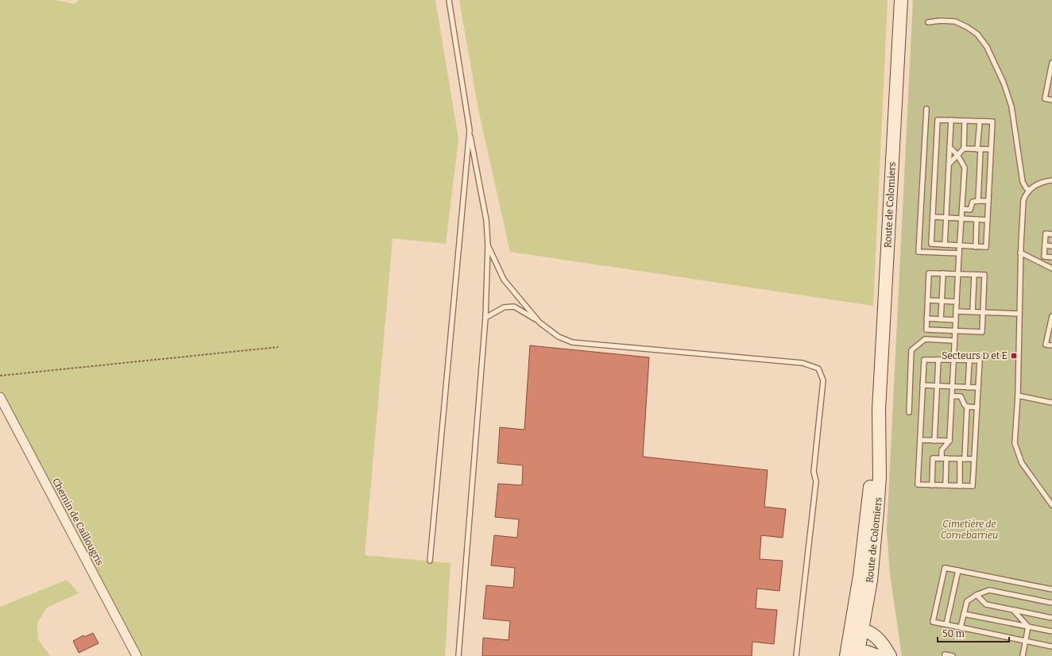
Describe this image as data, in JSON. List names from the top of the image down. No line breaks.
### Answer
{"streets":{"main road":["Route de Colomiers"],"street":["Chemin de Caillougris"]},"parks":["Cimetière de Cornebarrieu"],"places":{"transit":["Secteurs D et E"]},"scale_bar":"50 m"}
